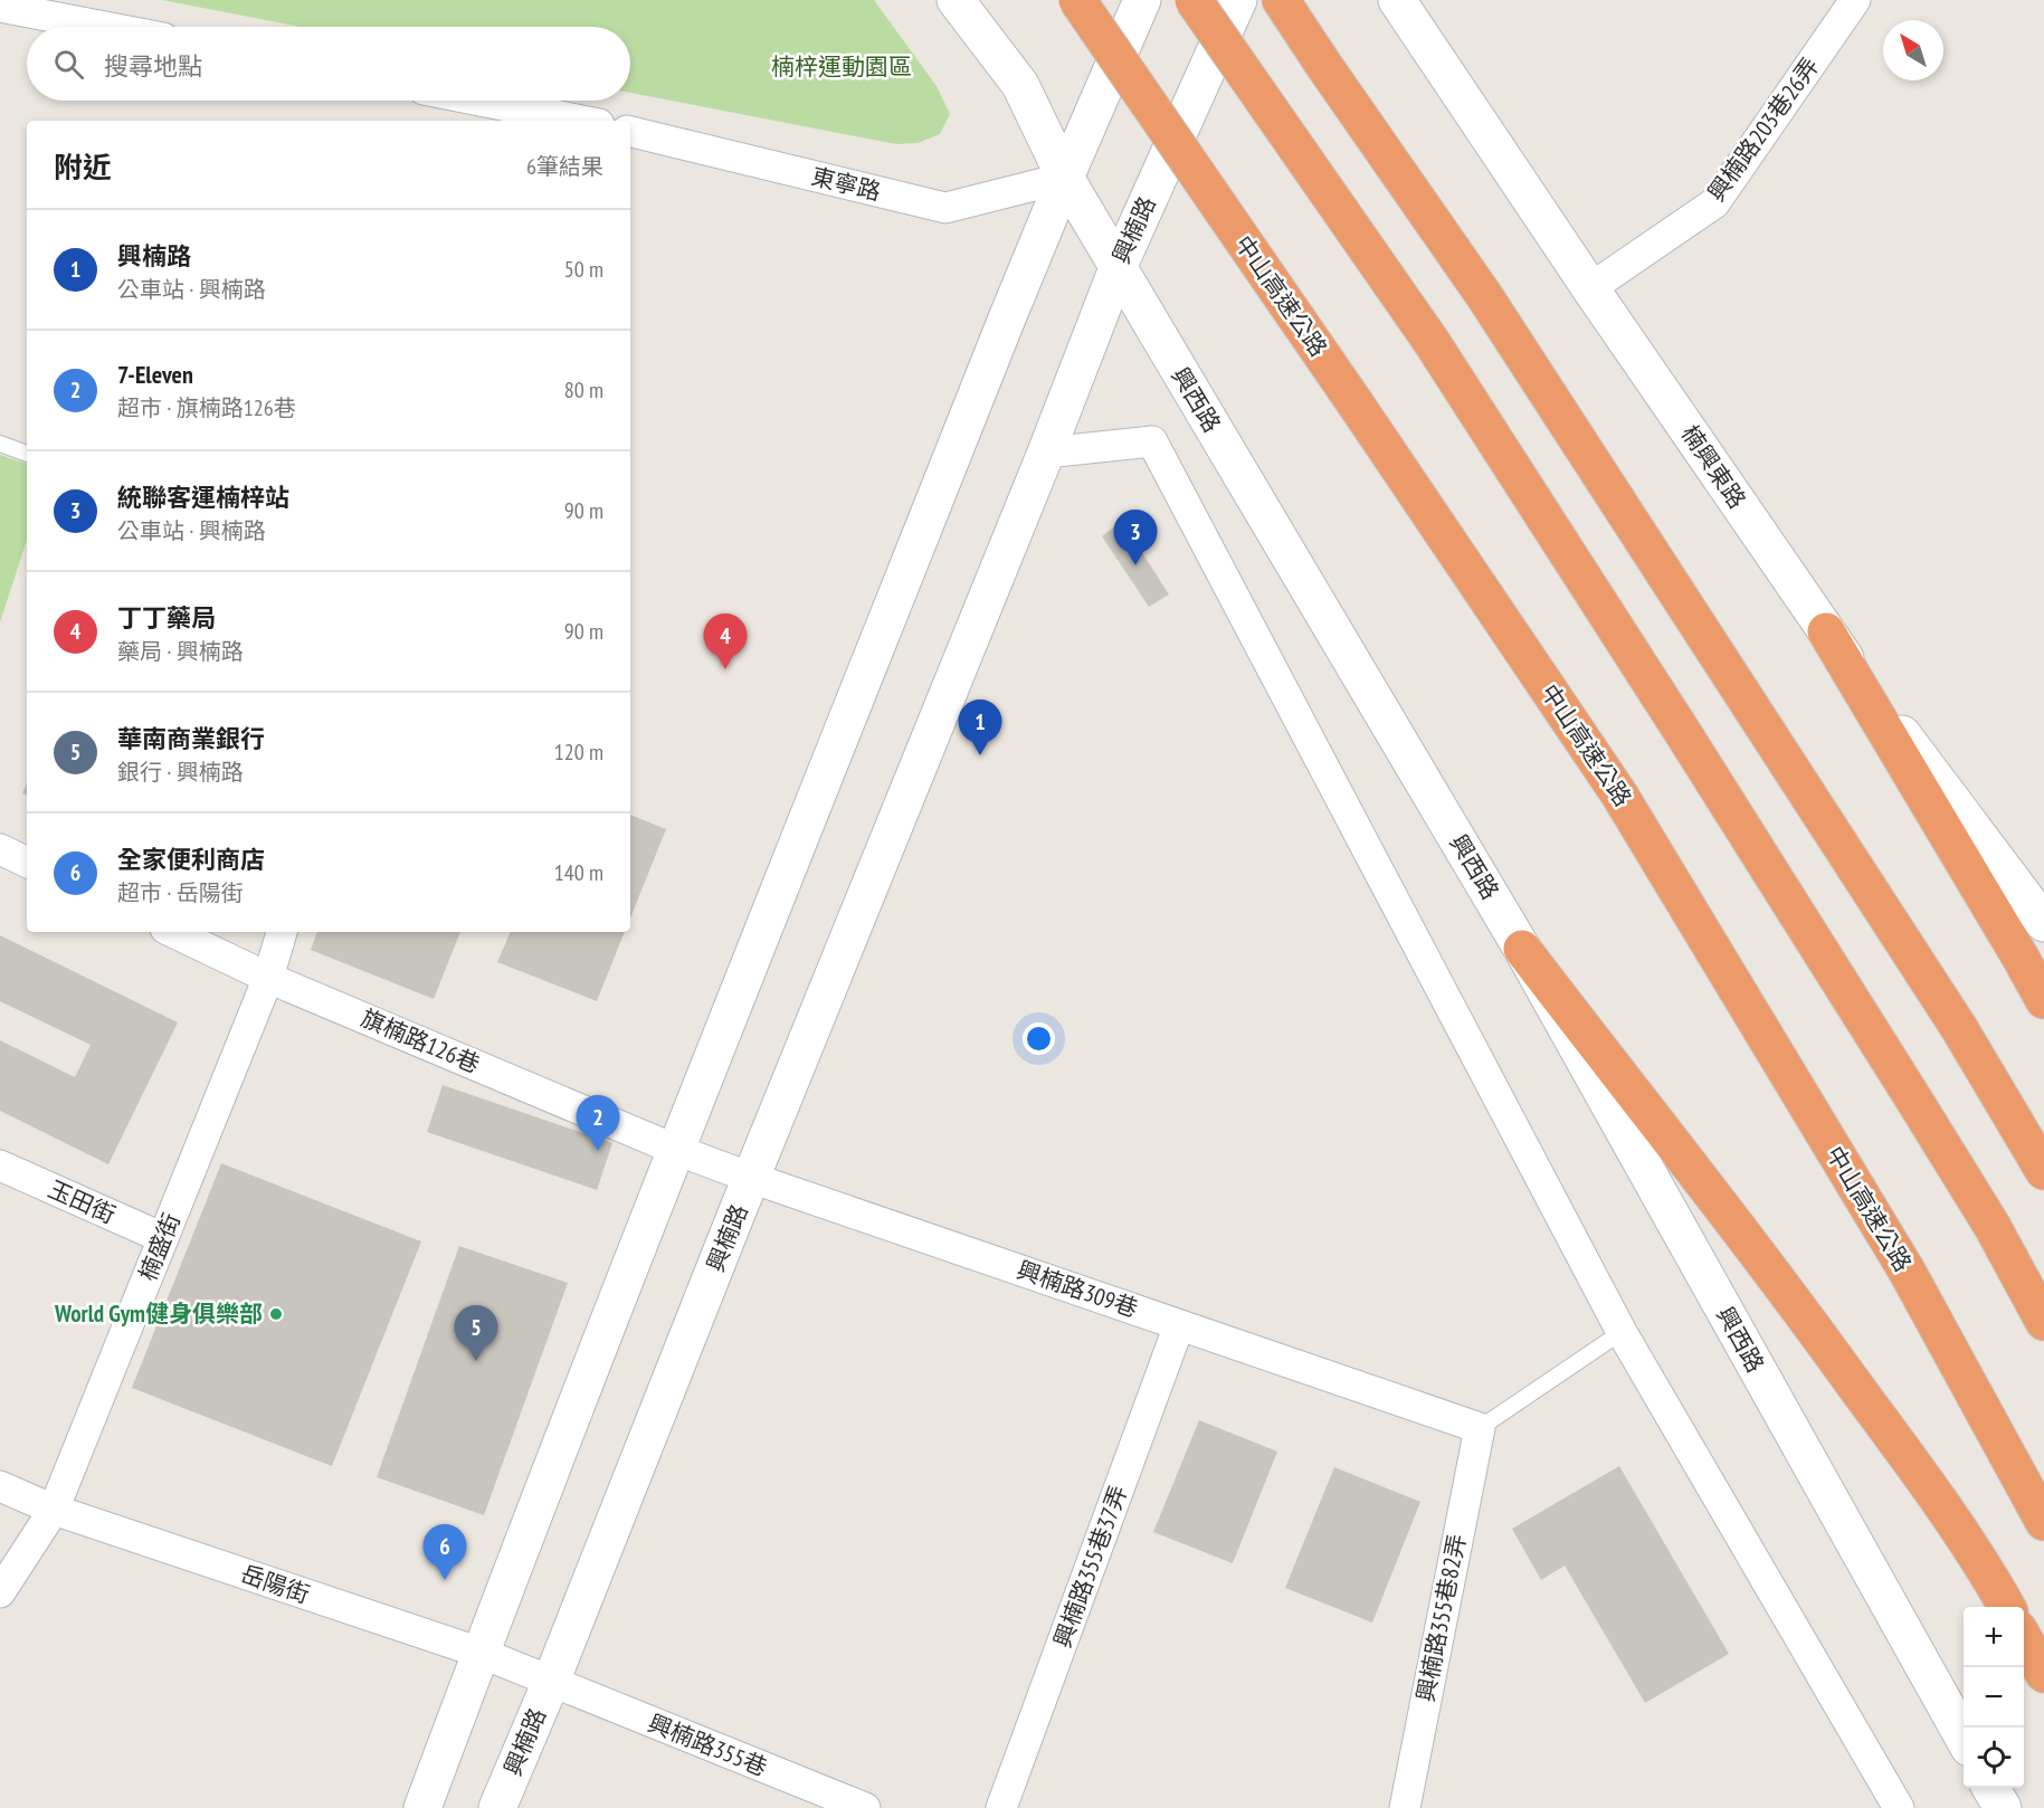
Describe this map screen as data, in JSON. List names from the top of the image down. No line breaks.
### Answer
{"streets":{"highway":["中山高速公路"],"street":["興楠路203巷26弄","東寧路","興楠路","興西路","楠興東路","旗楠路126巷","玉田街","楠盛街","興楠路309巷","興楠路355巷37弄","岳陽街","興楠路355巷82弄","興楠路355巷"]},"crossings":[["興楠路203巷26弄","楠興東路"],["東寧路","興西路"],["興楠路","興西路"],["興楠路","興楠路309巷"],["興楠路","岳陽街"],["興楠路","興楠路355巷"],["旗楠路126巷","楠盛街"],["旗楠路126巷","興楠路309巷"],["玉田街","楠盛街"],["楠盛街","岳陽街"],["興楠路309巷","興楠路355巷37弄"],["興楠路309巷","興楠路355巷82弄"],["岳陽街","興楠路355巷"]],"parks":["楠梓運動園區"],"places":["World Gym健身俱樂部"],"north":"top left","page":{"search":"搜尋地點","heading":["附近","6筆結果"],"list":[{"mark":"1","name":"興楠路","note":"公車站 · 興楠路","value":"50 m"},{"mark":"2","name":"7-Eleven","note":"超市 · 旗楠路126巷","value":"80 m"},{"mark":"3","name":"統聯客運楠梓站","note":"公車站 · 興楠路","value":"90 m"},{"mark":"4","name":"丁丁藥局","note":"藥局 · 興楠路","value":"90 m"},{"mark":"5","name":"華南商業銀行","note":"銀行 · 興楠路","value":"120 m"},{"mark":"6","name":"全家便利商店","note":"超市 · 岳陽街","value":"140 m"}],"pins":["3","4","1","2","5","6"],"map_buttons":["+","−"]}}
